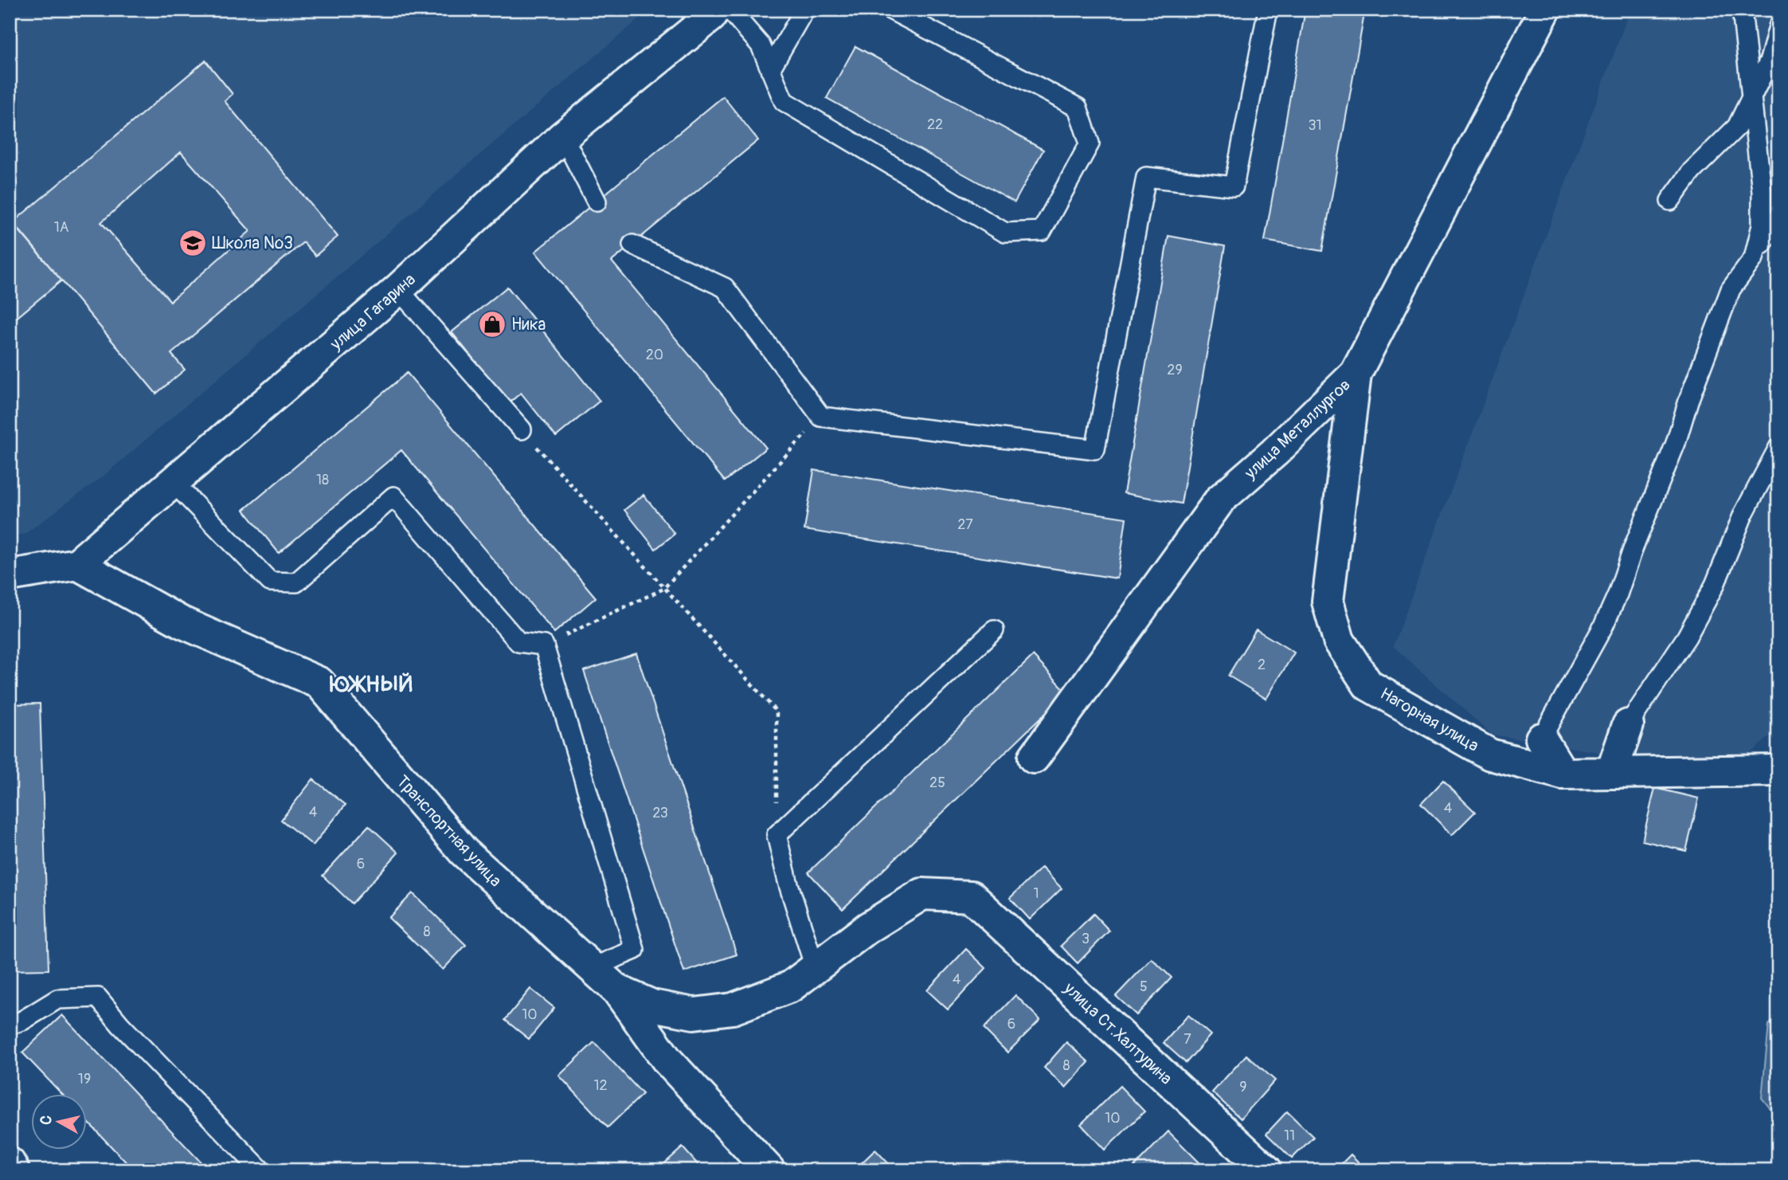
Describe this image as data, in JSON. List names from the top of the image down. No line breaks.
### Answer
{"streets":{"street":["улица Гагарина","улица Металлургов","Нагорная улица","Транспортная улица","улица Ст.Халтурина"]},"crossings":[["улица Гагарина","Транспортная улица"],["улица Металлургов","Нагорная улица"]],"districts":["ЮЖНЫЙ"],"places":{"school or university":["Школа №3"],"shop":["Ника"]},"house_numbers":["22","31","1А","20","29","18","27","2","25","4","4","23","6","1","8","3","4","5","10","6","7","8","19","12","9","10","11"],"north":"left"}
